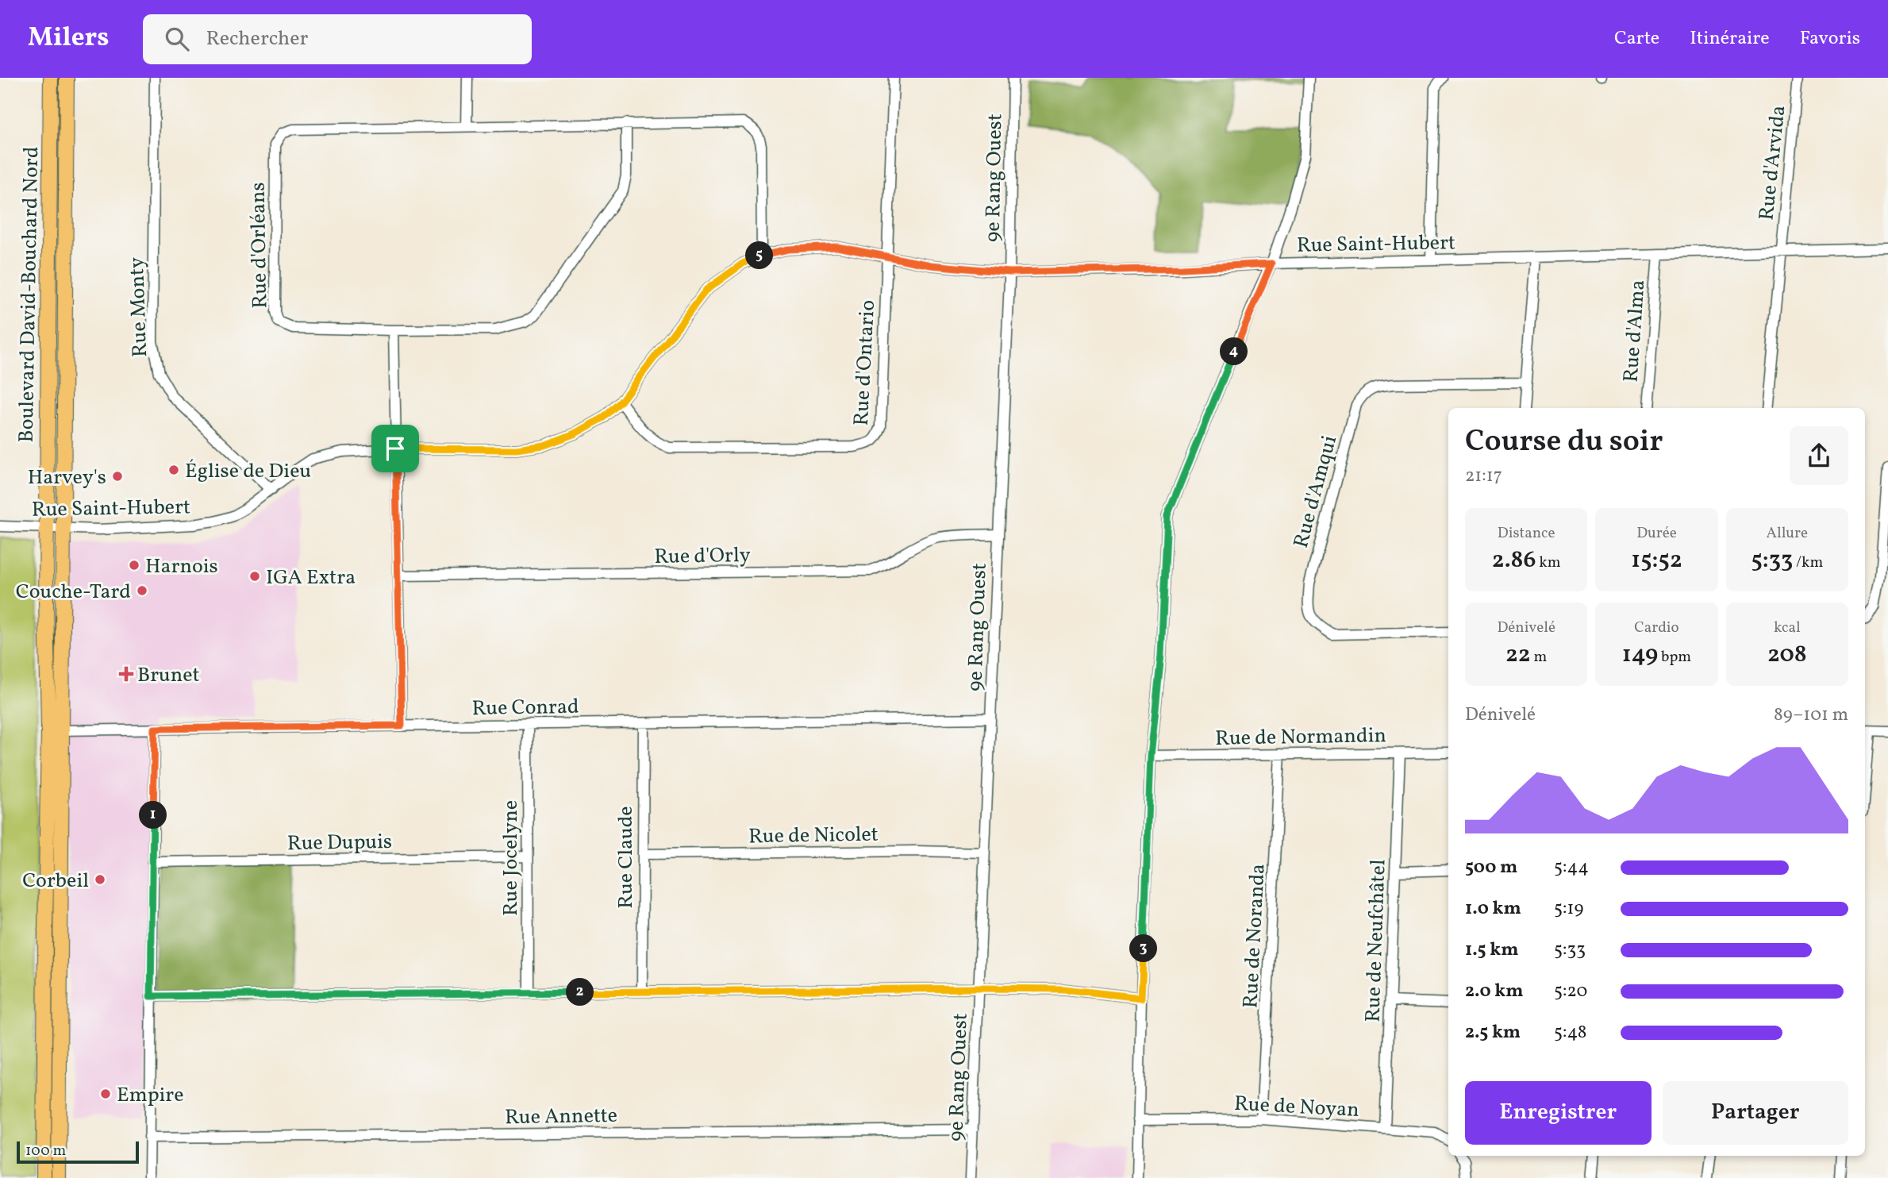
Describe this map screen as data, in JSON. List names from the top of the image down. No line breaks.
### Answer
{"streets":{"highway":["Boulevard David-Bouchard Nord"],"street":["Rue d'Arvida","9e Rang Ouest","Rue Saint-Hubert","Rue d'Orléans","Rue Monty","Rue d'Alma","Rue d'Ontario","Rue d'Amqui","Rue d'Orly","Rue Conrad","Rue de Normandin","Rue de Nicolet","Rue Dupuis","Rue Claude","Rue Jocelyne","Rue de Noranda","Rue de Neufchâtel","Rue de Noyan","Rue Annette"]},"crossings":[["Rue d'Arvida","Rue Saint-Hubert"],["9e Rang Ouest","Rue Saint-Hubert"],["9e Rang Ouest","Rue d'Orly"],["9e Rang Ouest","Rue Conrad"],["9e Rang Ouest","Rue de Nicolet"],["9e Rang Ouest","Rue Annette"],["Rue Saint-Hubert","Rue d'Orléans"],["Rue Saint-Hubert","Boulevard David-Bouchard Nord"],["Rue Saint-Hubert","Rue Monty"],["Rue Saint-Hubert","Rue d'Alma"],["Rue Saint-Hubert","Rue d'Ontario"],["Boulevard David-Bouchard Nord","Rue Conrad"],["Rue Conrad","Rue Claude"],["Rue Conrad","Rue Jocelyne"],["Rue de Normandin","Rue de Noranda"],["Rue de Normandin","Rue de Neufchâtel"],["Rue de Nicolet","Rue Claude"],["Rue Dupuis","Rue Jocelyne"],["Rue de Noranda","Rue de Noyan"],["Rue de Neufchâtel","Rue de Noyan"]],"places":{"other":["Église de Dieu","Harvey's","Harnois","IGA Extra","Couche-Tard","Corbeil","Empire"],"health":["Brunet"]},"scale_bar":"100 m","page":{"header":"Milers","search":"Rechercher","nav":["Carte","Itinéraire","Favoris"],"pins":["5","4","1","3","2"],"heading":["Course du soir","21:17"],"stats":[["Distance","2.86 km"],["Durée","15:52"],["Allure","5:33 /km"],["Dénivelé","22 m"],["Cardio","149 bpm"],["kcal","208"]],"chart":["Dénivelé","89–101 m"],"list":[{"name":"500 m","note":"5:44"},{"name":"1.0 km","note":"5:19"},{"name":"1.5 km","note":"5:33"},{"name":"2.0 km","note":"5:20"},{"name":"2.5 km","note":"5:48"}],"buttons":["Enregistrer","Partager"],"scale":"100 m"}}
